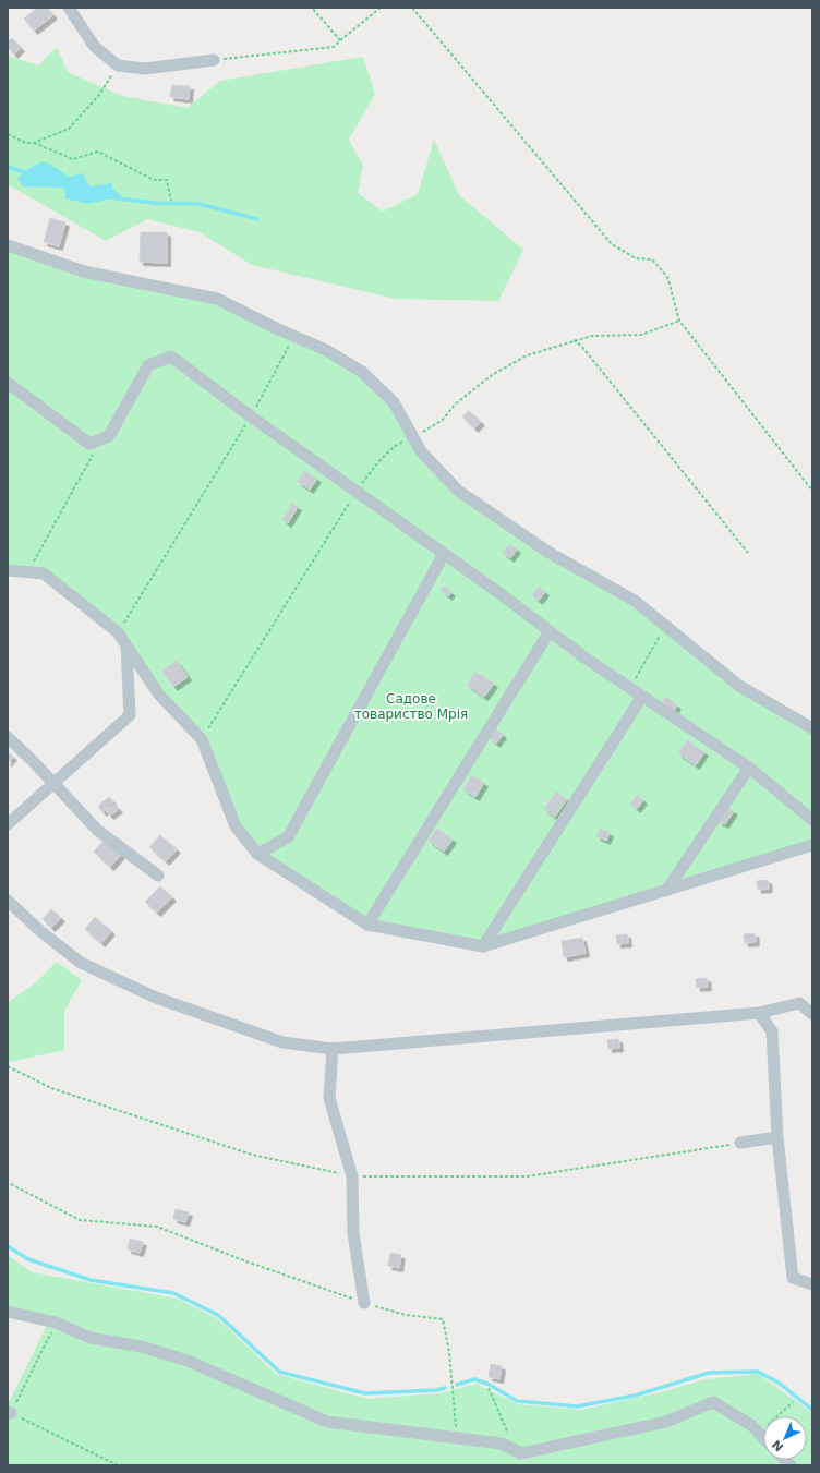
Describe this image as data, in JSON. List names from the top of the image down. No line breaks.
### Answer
{"parks":["Садове товариство Мрія"],"north":"bottom left"}
